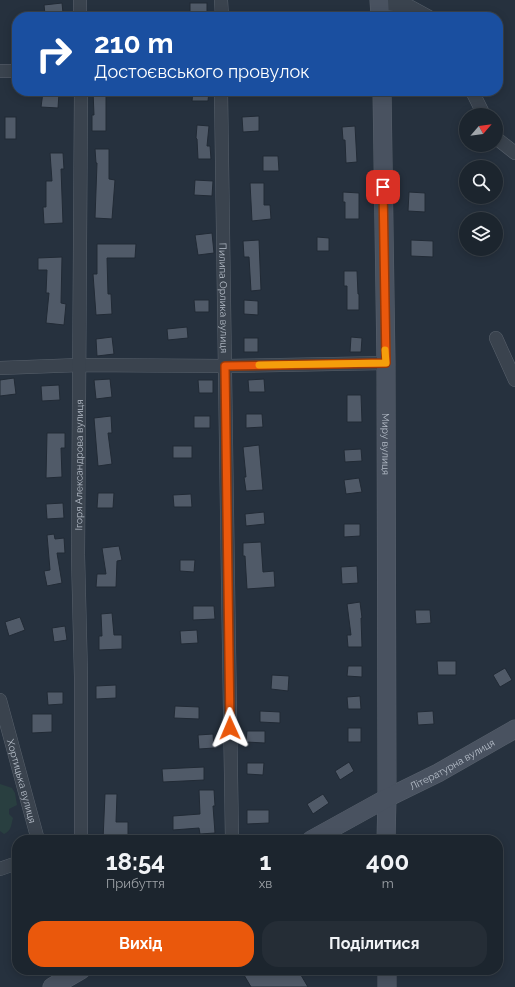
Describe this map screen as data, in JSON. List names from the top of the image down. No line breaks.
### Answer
{"streets":{"street":["Пилипа Орлика вулиця","Миру вулиця","Ігоря Александрова вулиця","Літературна вулиця","Хортицька вулиця"]},"crossings":[["Миру вулиця","Літературна вулиця"]],"north":"top right","page":{"turn":["210 m","Достоєвського провулок"],"eta":["18:54","Прибуття","1","хв","400","m"],"buttons":["Вихід","Поділитися"]}}
